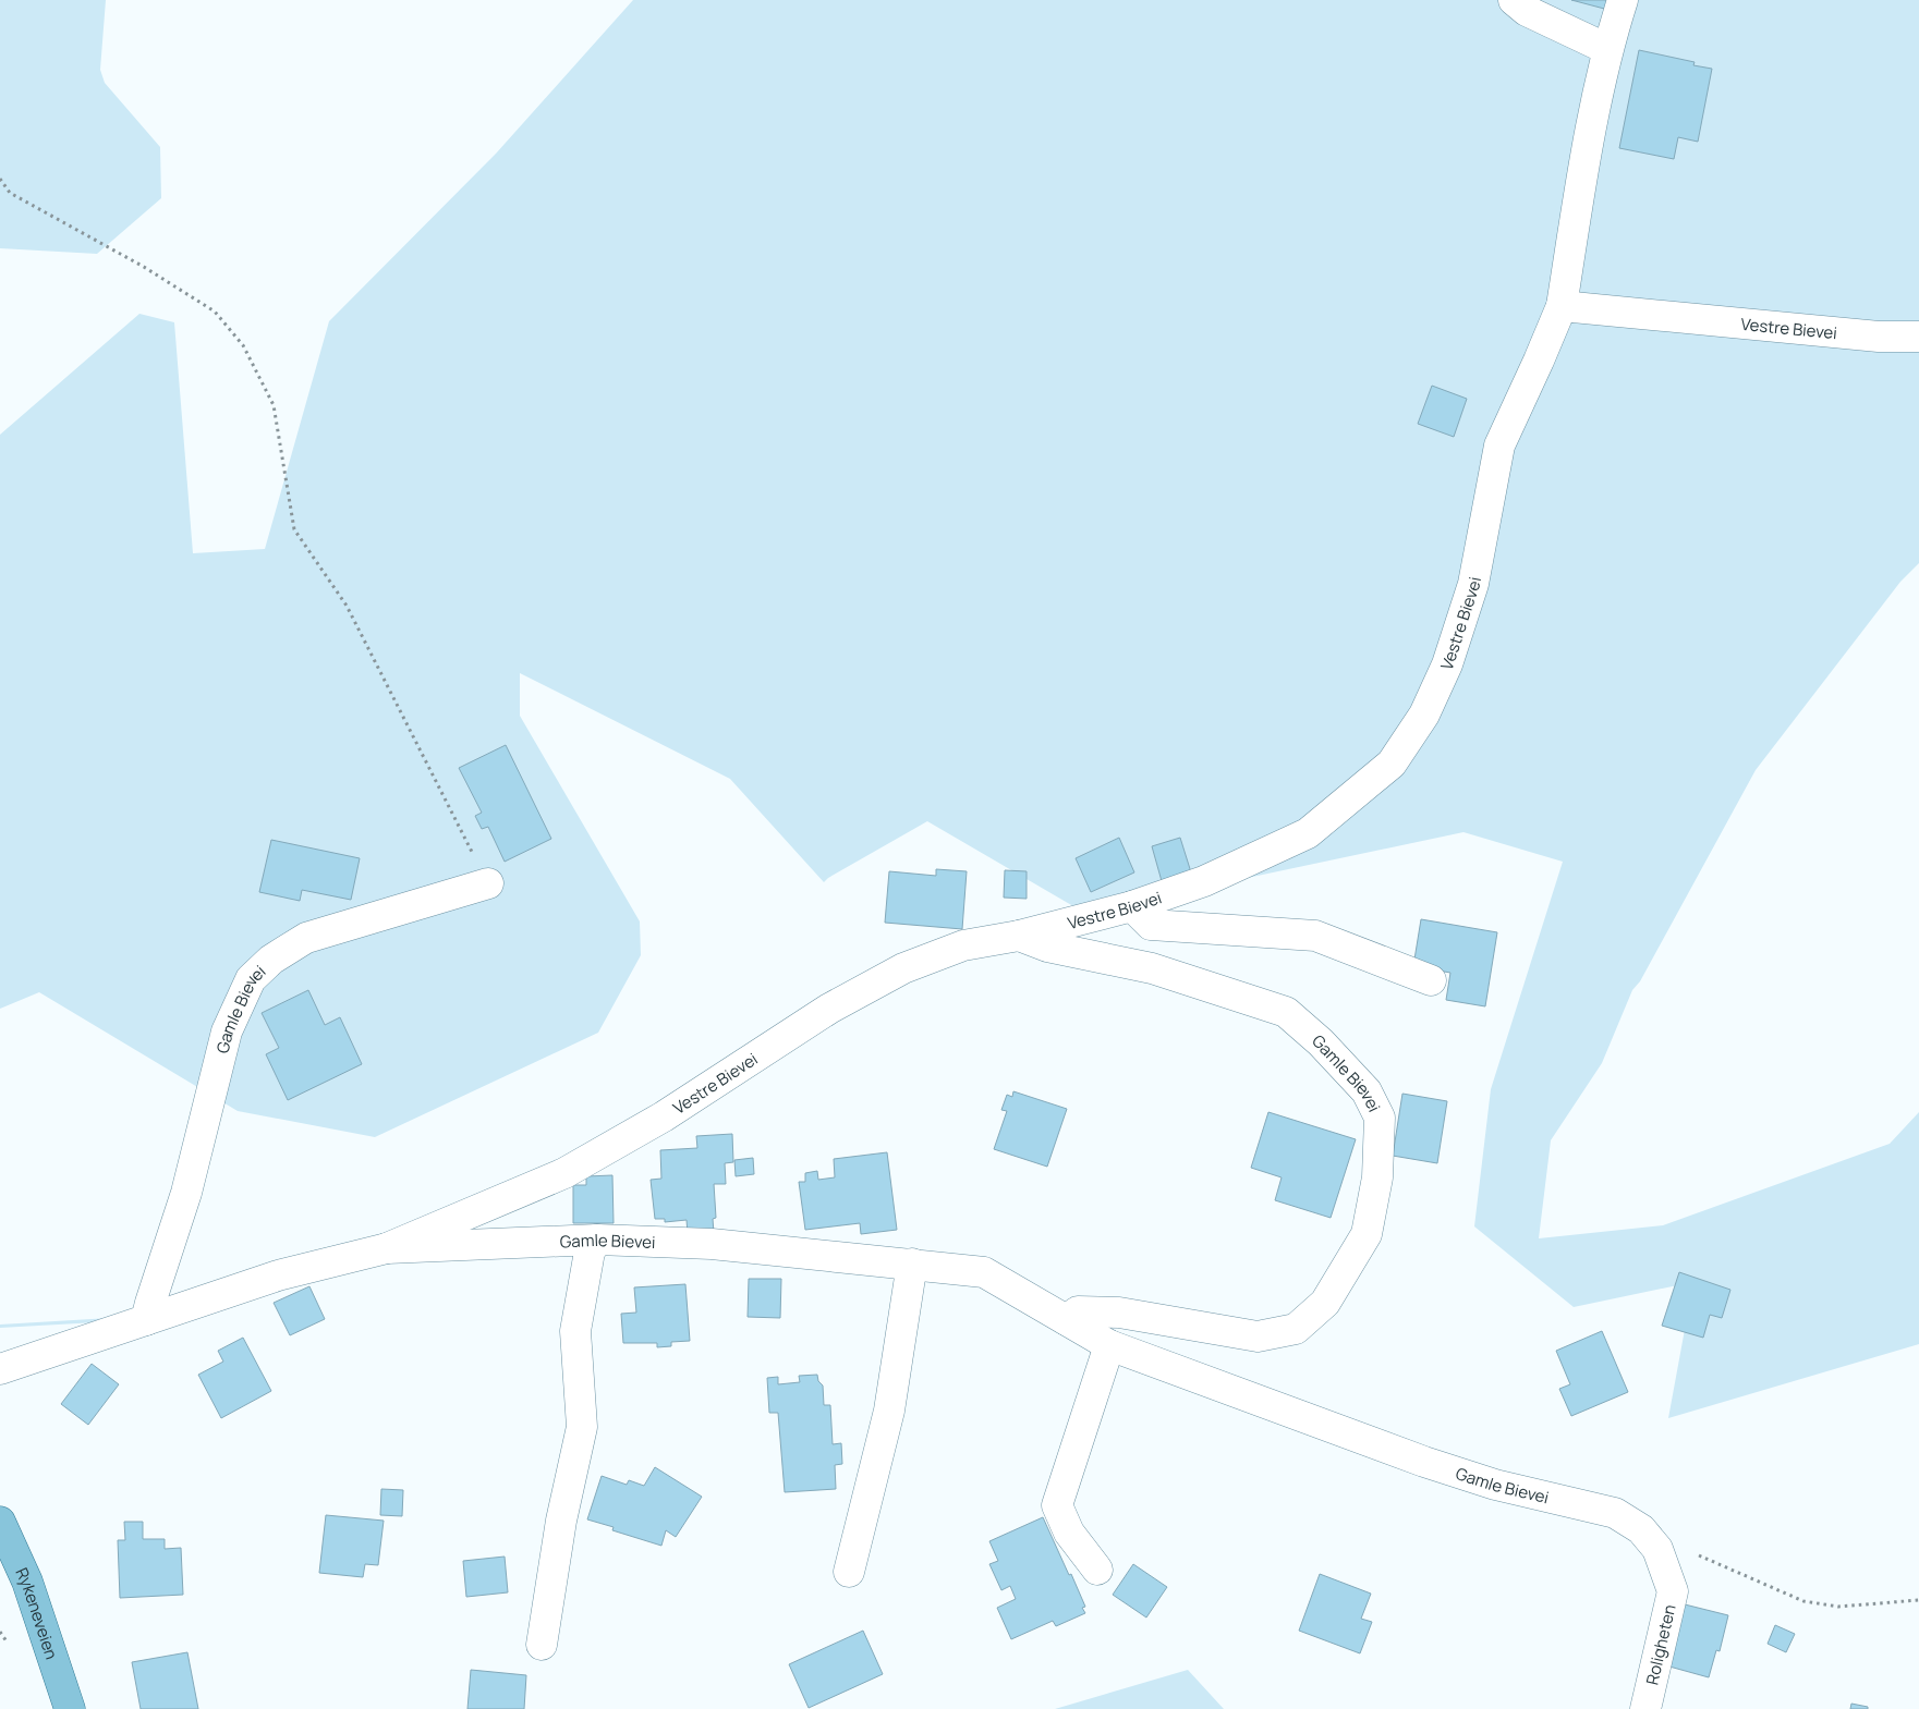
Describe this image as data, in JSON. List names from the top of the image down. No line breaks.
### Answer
{"streets":{"main road":["Rykeneveien"],"street":["Vestre Bievei","Gamle Bievei","Roligheten"]},"crossings":[["Vestre Bievei","Gamle Bievei"],["Gamle Bievei","Roligheten"]]}
